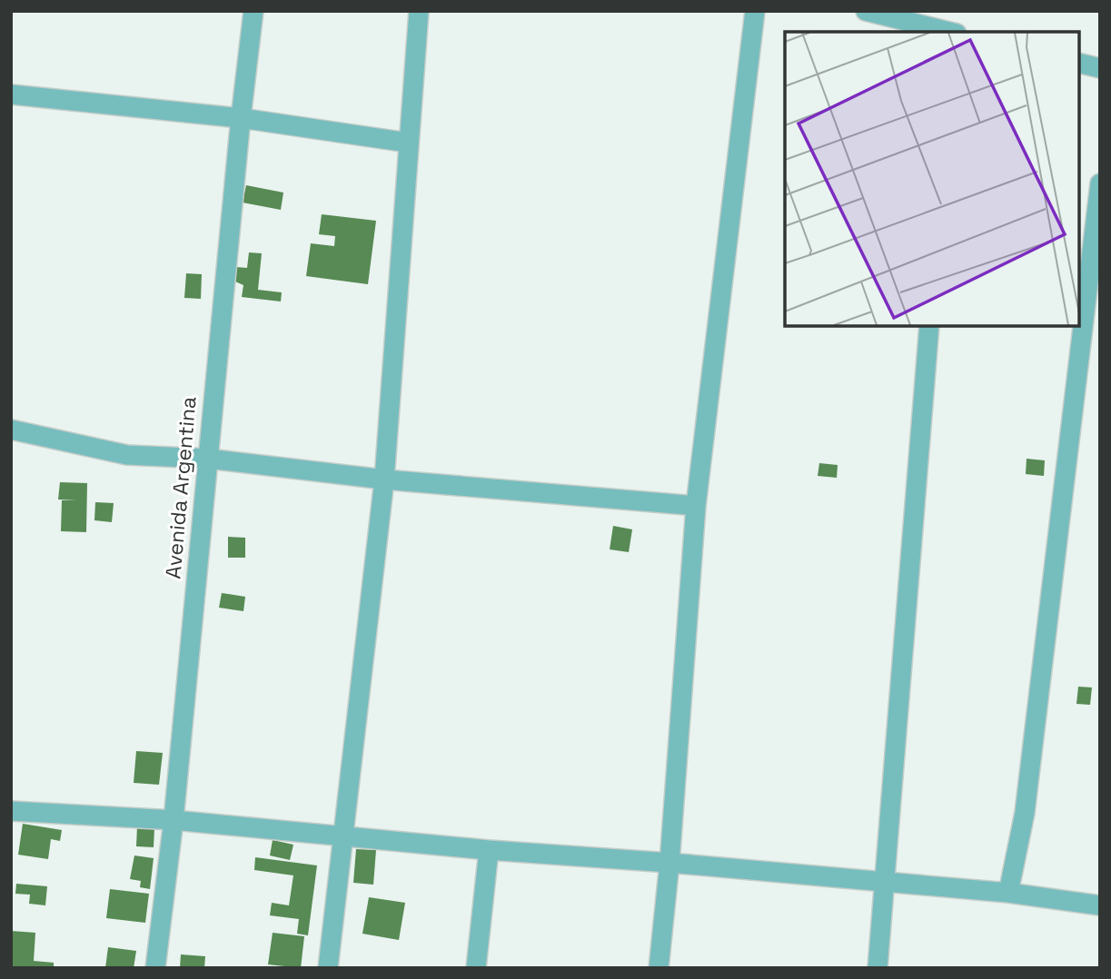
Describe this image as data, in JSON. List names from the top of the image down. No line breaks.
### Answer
{"streets":{"street":["Avenida Argentina"]}}
